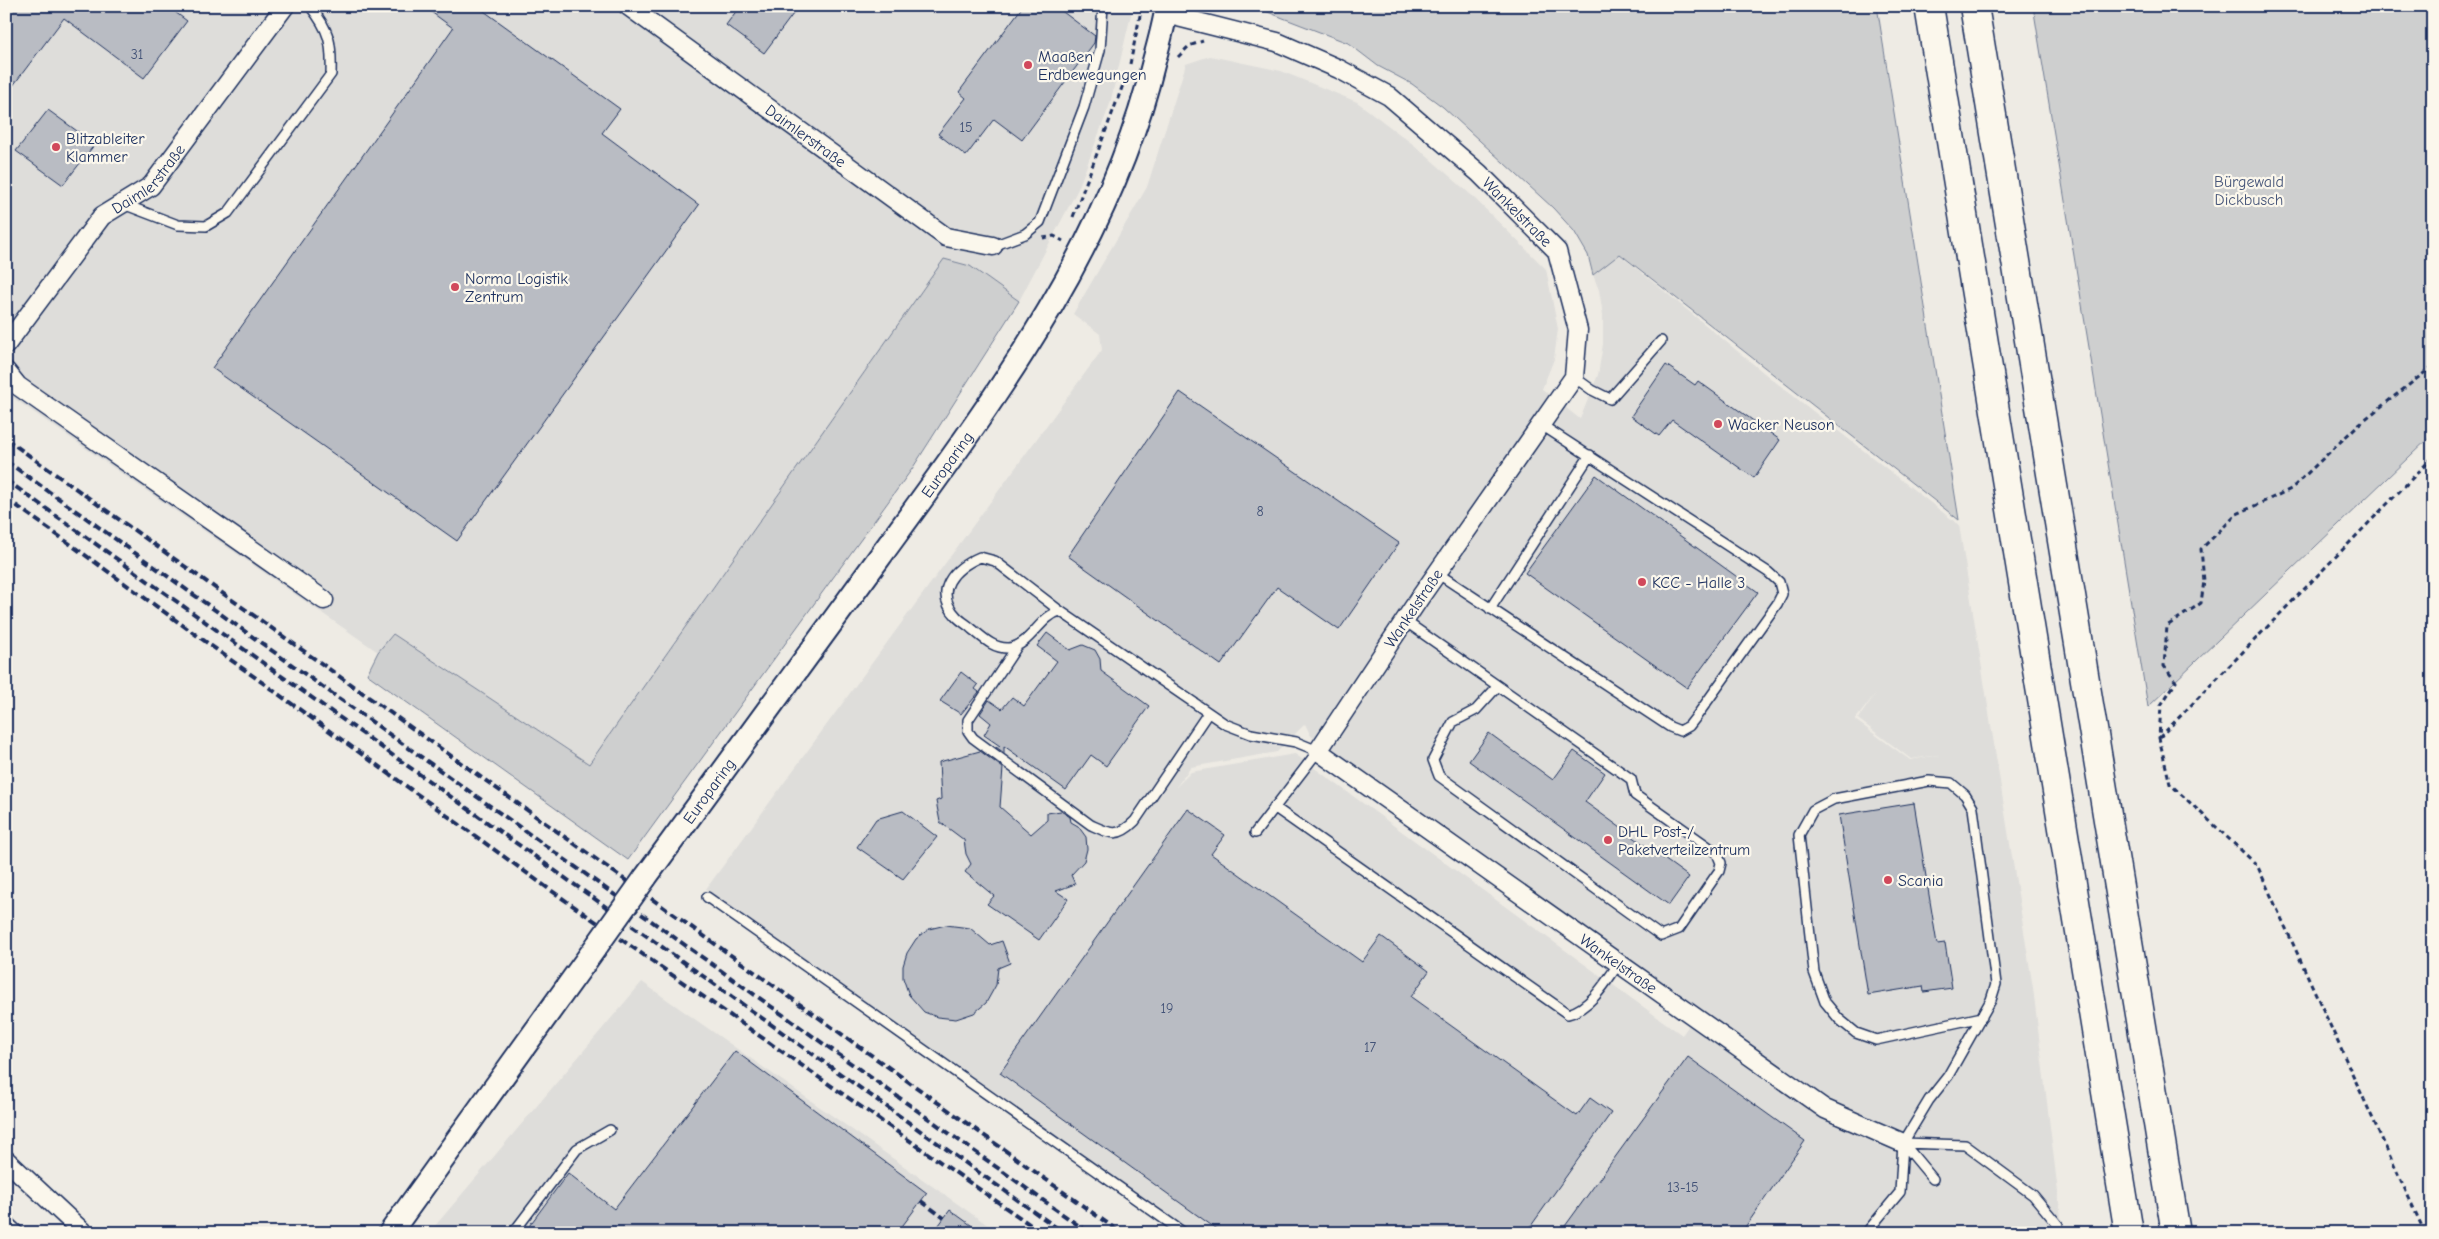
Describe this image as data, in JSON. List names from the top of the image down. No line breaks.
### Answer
{"streets":{"street":["Daimlerstraße","Wankelstraße","Europaring"]},"crossings":[["Wankelstraße","Europaring"]],"parks":["Bürgewald Dickbusch"],"places":["Maaßen Erdbewegungen","Blitzableiter Klammer","Norma Logistik Zentrum","Wacker Neuson","KCC - Halle 3","DHL Post-/ Paketverteilzentrum","Scania"],"house_numbers":["31","15","8","19","17","13-15"]}
